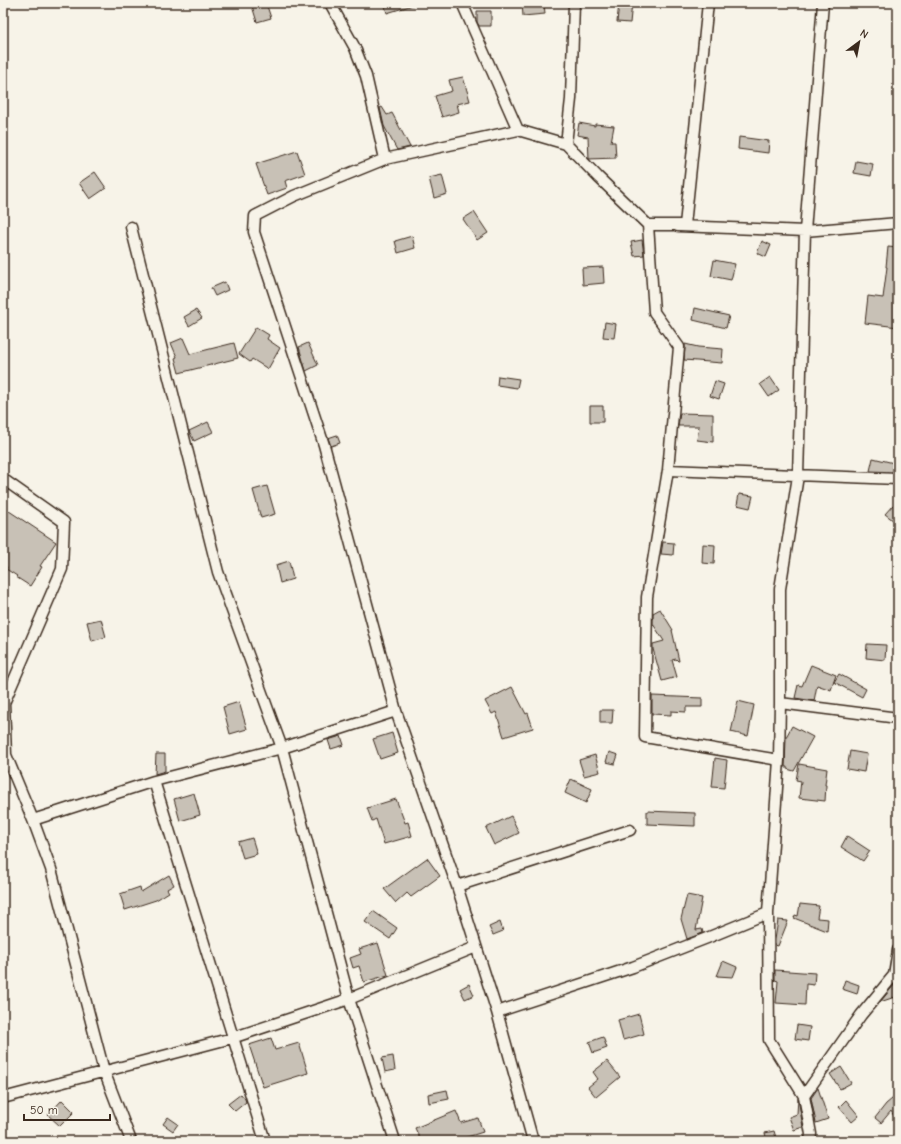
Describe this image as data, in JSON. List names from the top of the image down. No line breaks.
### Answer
{"scale_bar":"50 m","north":"top right"}
